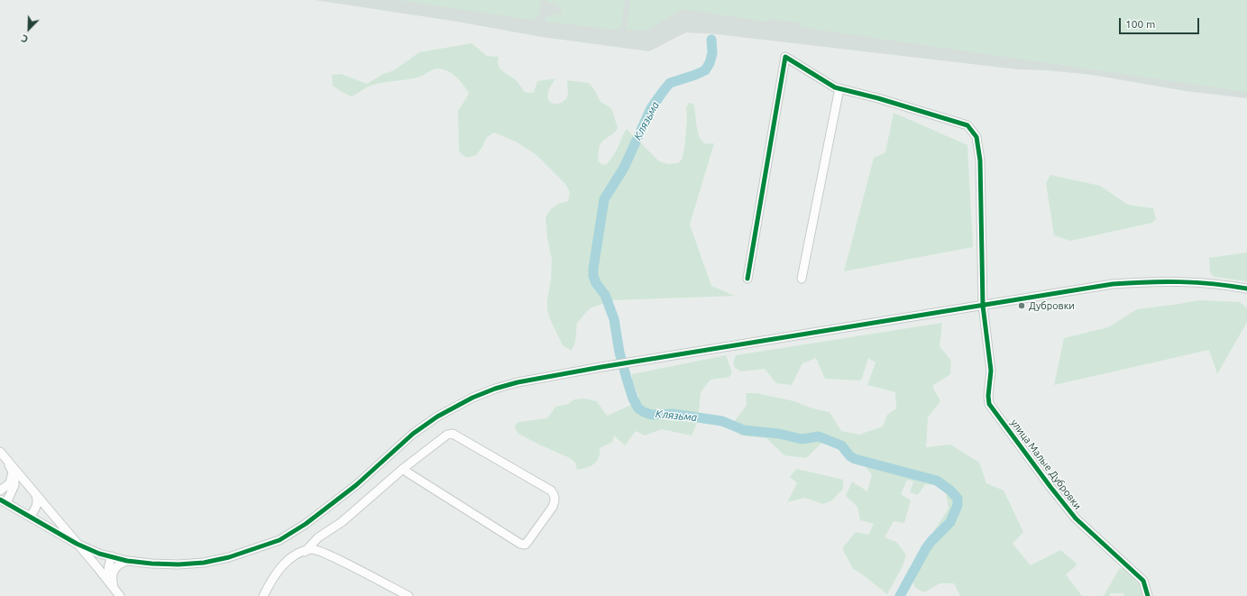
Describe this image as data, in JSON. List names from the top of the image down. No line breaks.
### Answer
{"streets":{"street":["улица Малые Дубровки"]},"water":["Клязьма"],"places":["Дубровки"],"scale_bar":"100 m","north":"bottom left"}
